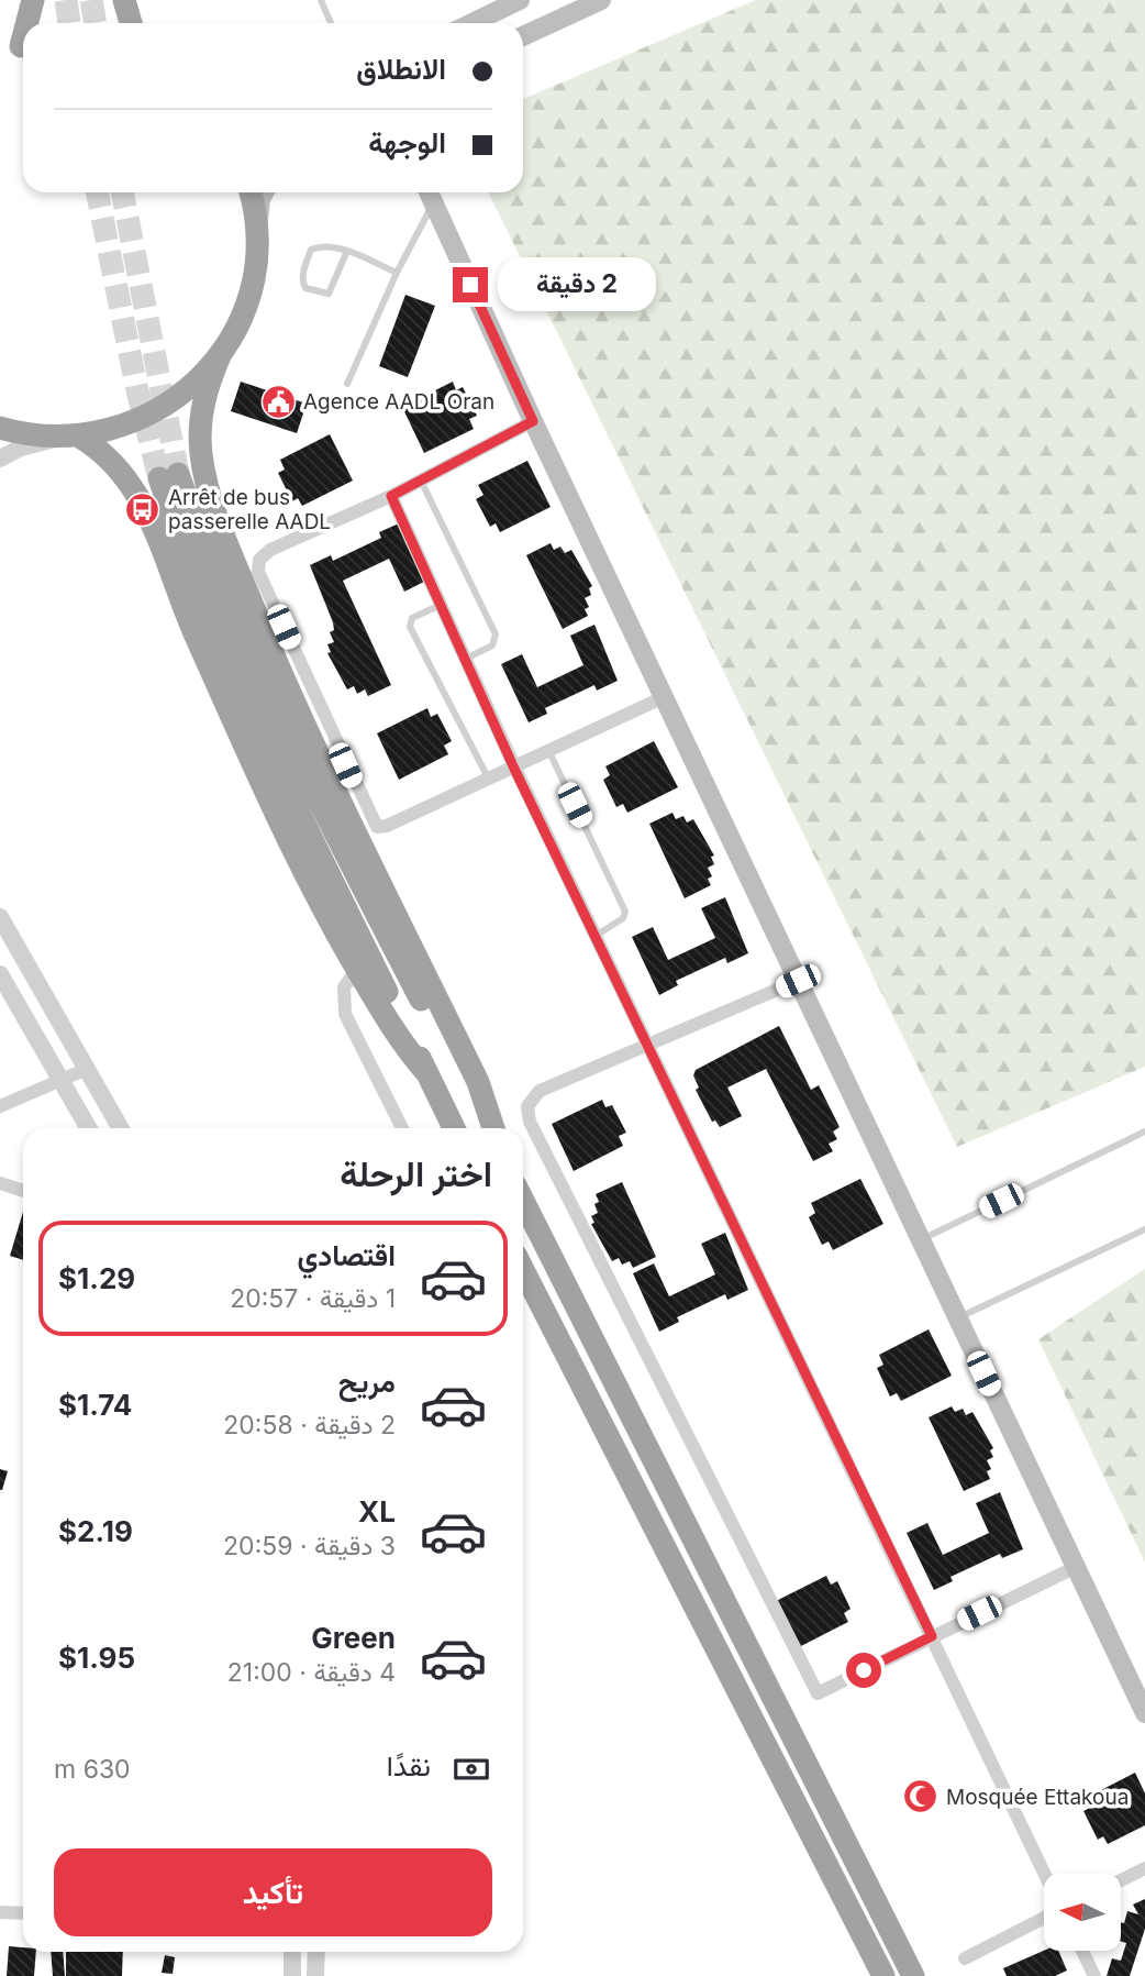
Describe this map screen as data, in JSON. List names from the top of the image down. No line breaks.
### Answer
{"places":{"public building":["Agence AADL Oran"],"bus stop":["Arrêt de bus passerelle AADL"],"mosque":["Mosquée Ettakoua"]},"north":"left","page":{"banner":["الانطلاق","الوجهة"],"bubble":"2 دقيقة","heading":"اختر الرحلة","list":[{"name":"اقتصادي","note":"1 دقيقة · 20:57","value":"$1.29"},{"name":"مريح","note":"2 دقيقة · 20:58","value":"$1.74"},{"name":"XL","note":"3 دقيقة · 20:59","value":"$2.19"},{"name":"Green","note":"4 دقيقة · 21:00","value":"$1.95"}],"pay":["نقدًا","630 m"],"buttons":"تأكيد"}}
